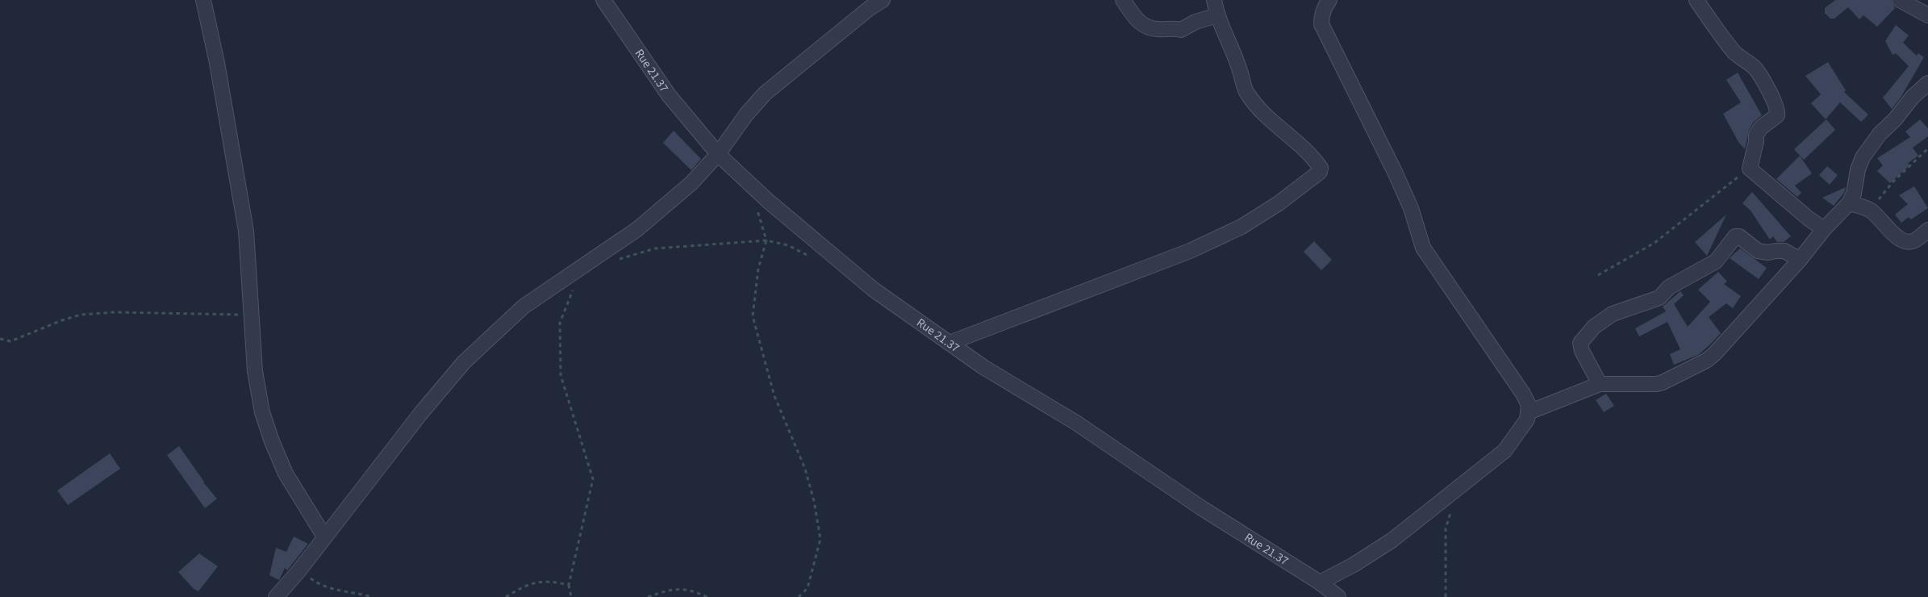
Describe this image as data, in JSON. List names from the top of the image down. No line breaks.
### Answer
{"streets":{"street":["Rue 21.37"]}}
